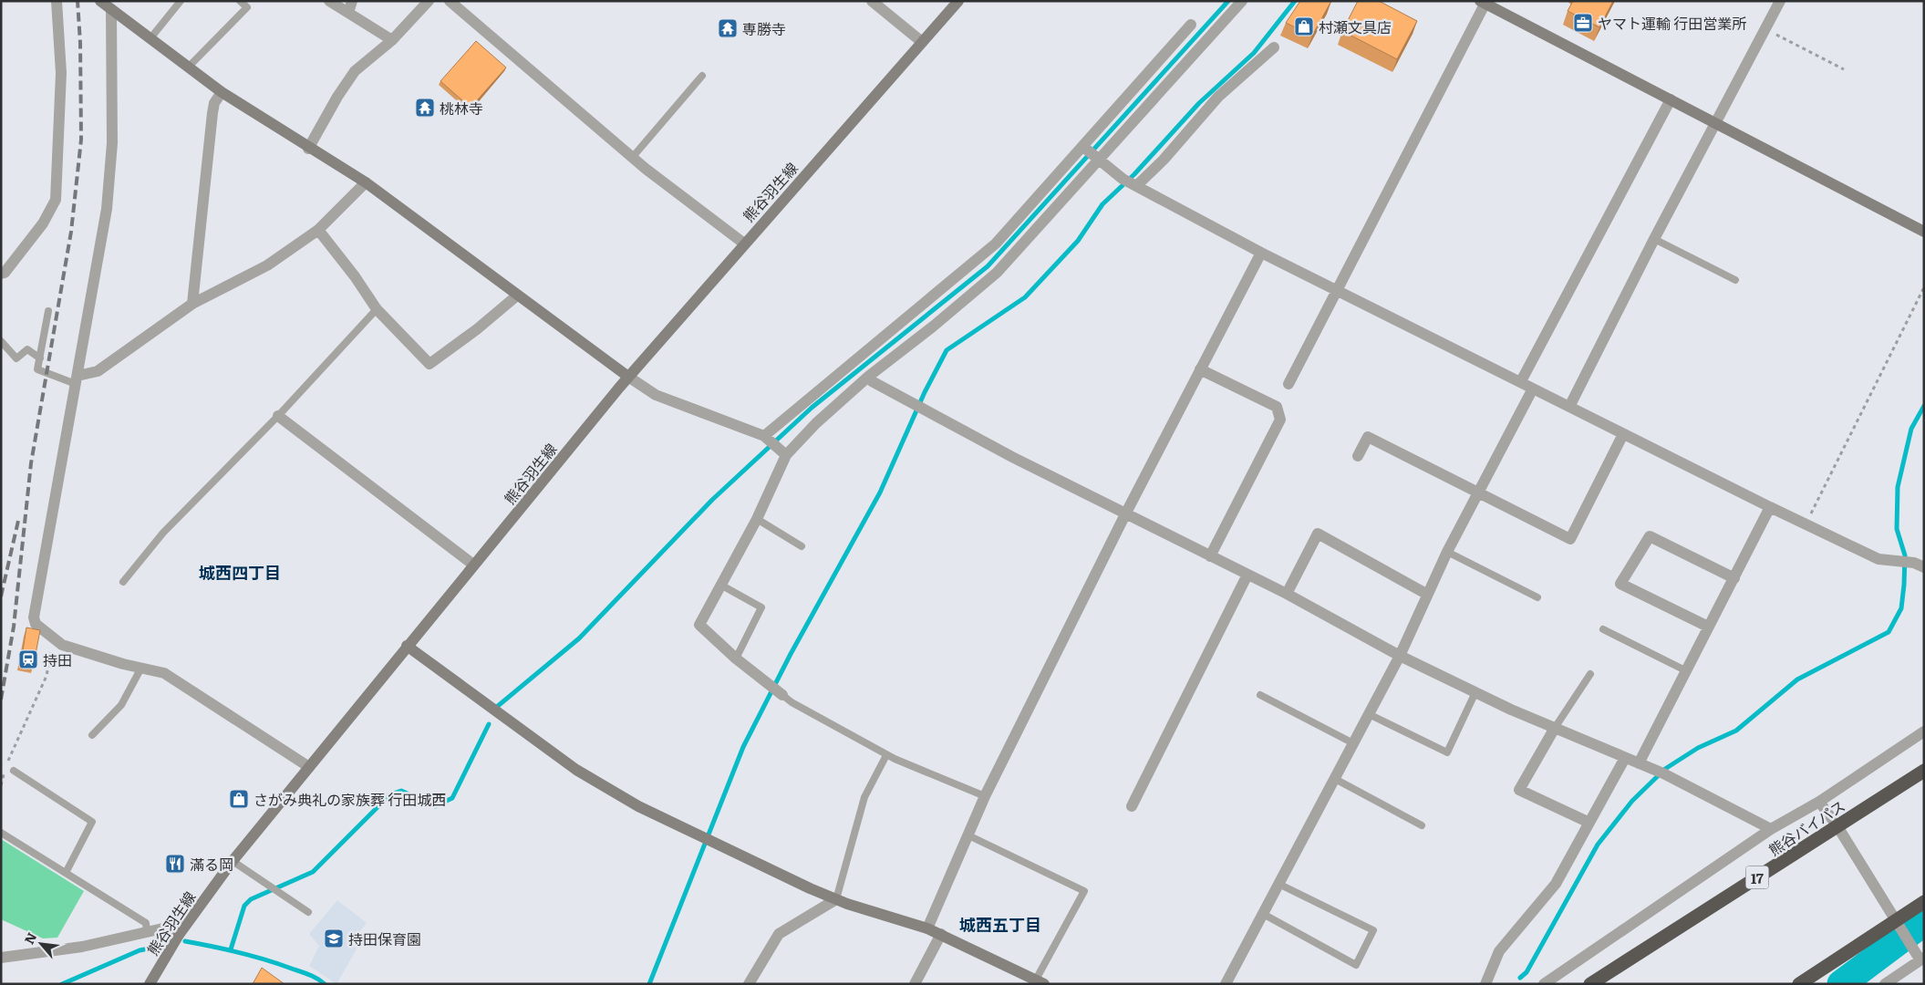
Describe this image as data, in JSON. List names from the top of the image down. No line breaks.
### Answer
{"streets":{"highway":["熊谷バイパス","17"],"street":["熊谷羽生線"]},"districts":["城西四丁目","城西五丁目"],"places":{"office":["ヤマト運輸 行田営業所"],"shop":["村瀬文具店","さがみ典礼の家族葬 行田城西"],"temple":["専勝寺","桃林寺"],"station":["持田"],"restaurant":["滿る岡"],"school or university":["持田保育園"]},"north":"top left"}
